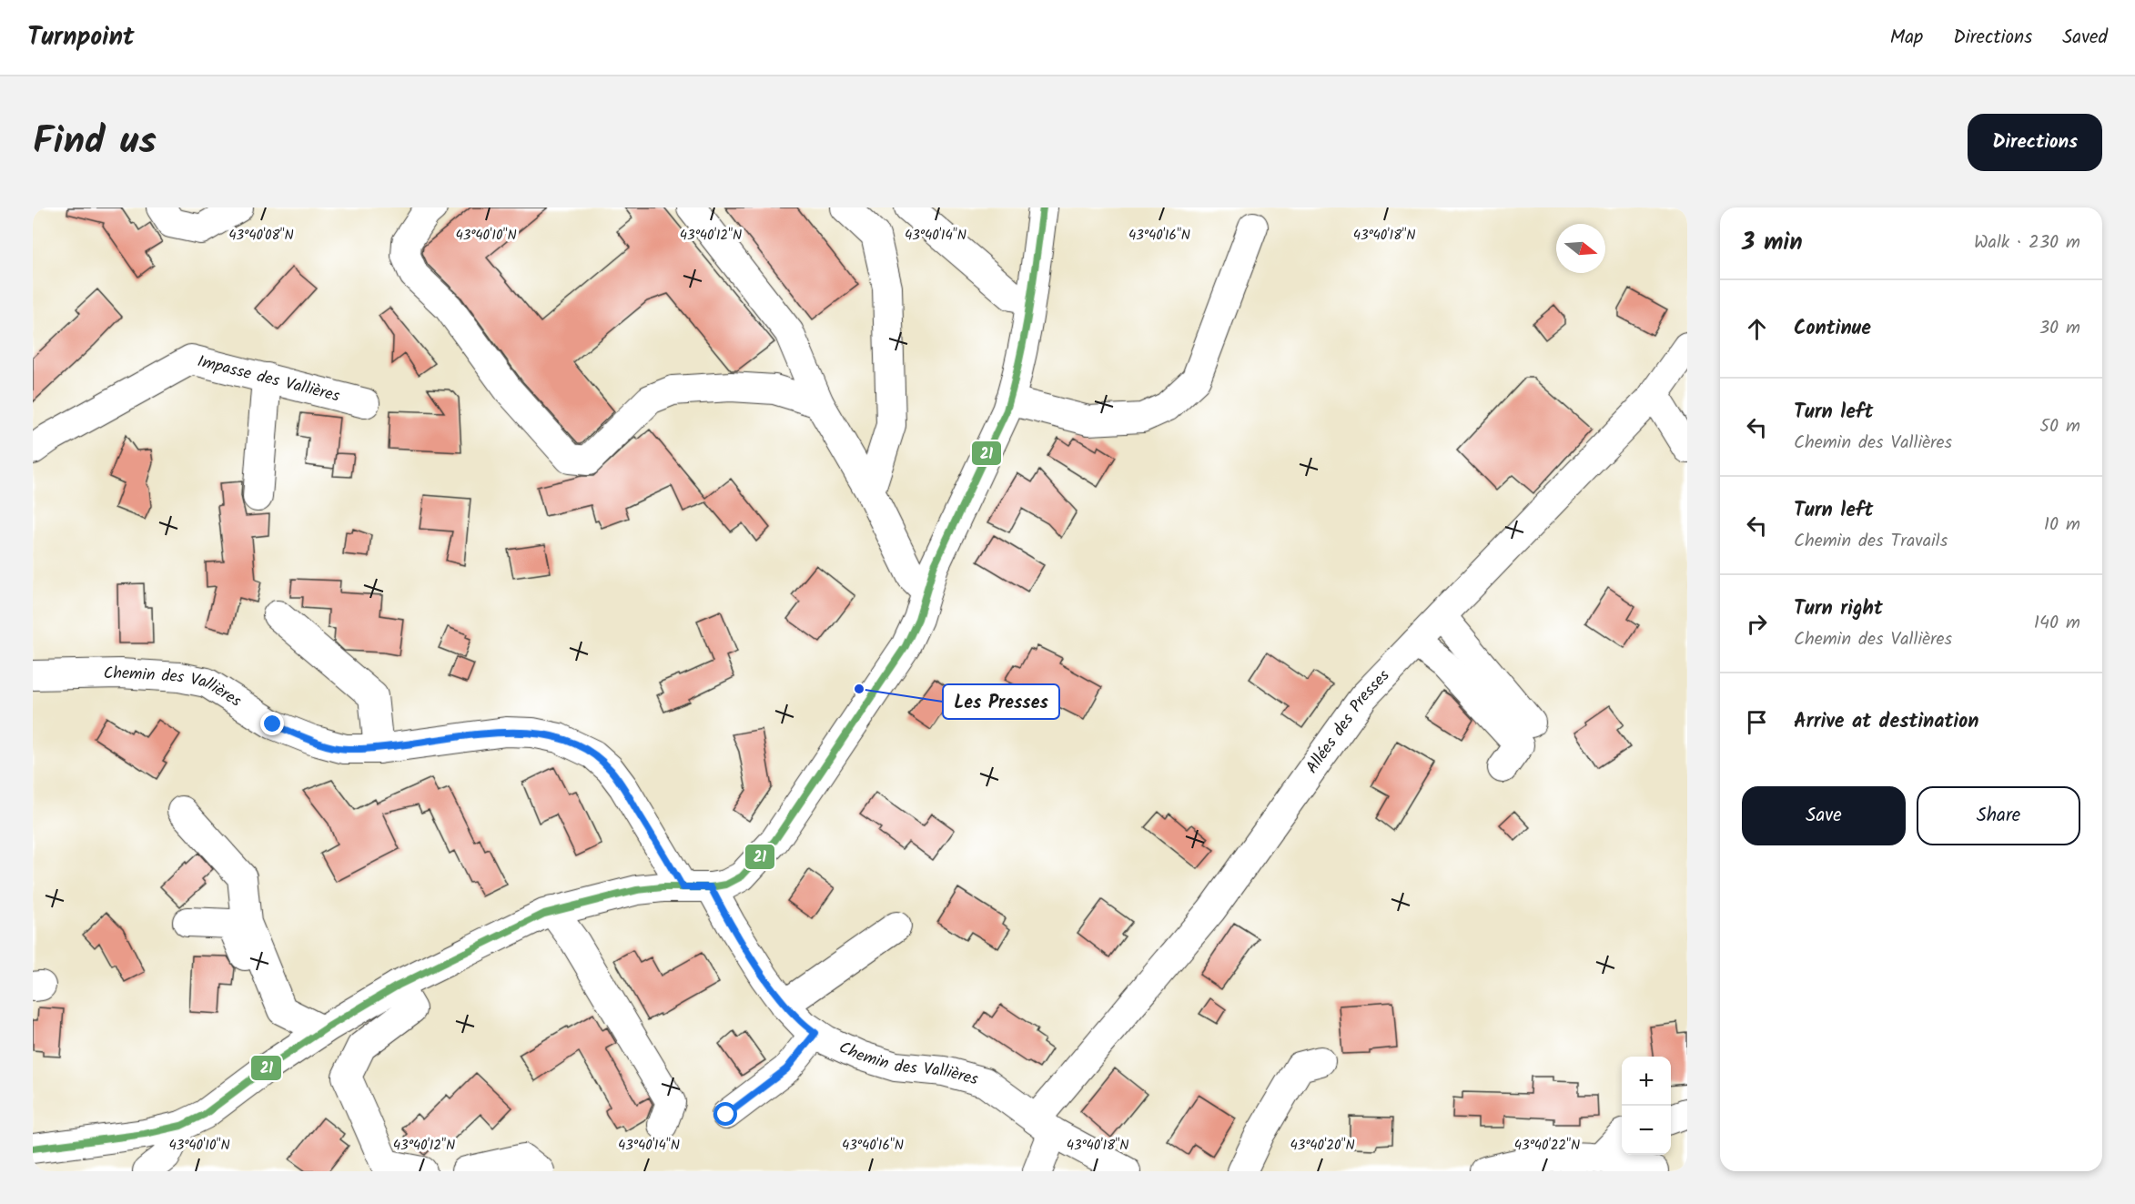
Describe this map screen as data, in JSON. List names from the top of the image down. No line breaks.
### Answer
{"streets":{"street":["Impasse des Vallières","Chemin des Vallières","Allées des Presses"]},"crossings":[["Chemin des Vallières","Allées des Presses"]],"places":["Les Presses"],"lines":["transit line 21"],"north":"right","page":{"header":"Turnpoint","nav":["Map","Directions","Saved"],"title":"Find us","buttons":["Directions",["Save","Share"]],"heading":["3 min","Walk · 230 m"],"list":[["Continue","30 m"],["Turn left","Chemin des Vallières","50 m"],["Turn left","Chemin des Travails","10 m"],["Turn right","Chemin des Vallières","140 m"],"Arrive at destination"],"map_buttons":["+","−"]},"coordinates":["43°40'08\"N","43°40'10\"N","43°40'12\"N","43°40'14\"N","43°40'16\"N","43°40'18\"N","43°40'20\"N","43°40'22\"N"]}
